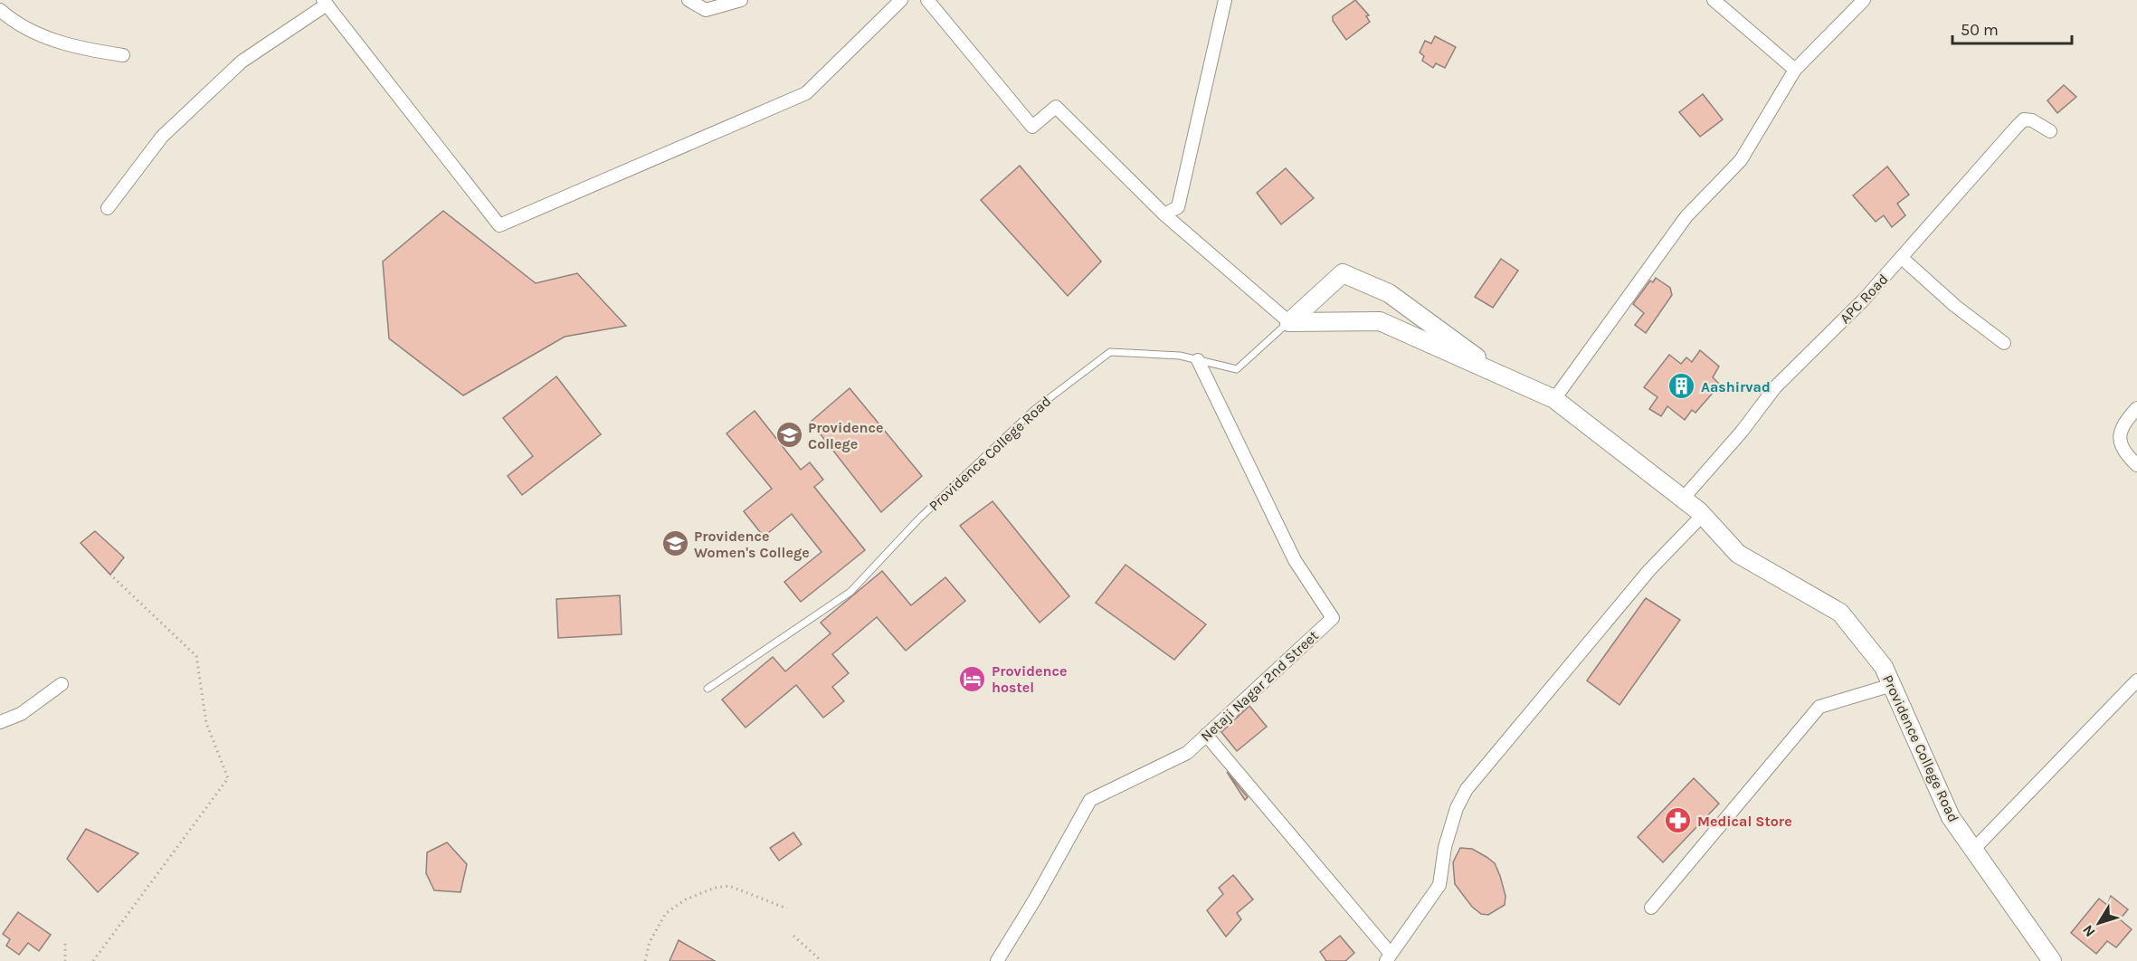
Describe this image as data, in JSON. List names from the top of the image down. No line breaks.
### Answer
{"streets":{"street":["APC Road","Providence College Road","Netaji Nagar 2nd Street"]},"crossings":[["APC Road","Providence College Road"],["Providence College Road","Netaji Nagar 2nd Street"]],"places":{"building":["Aashirvad"],"school or university":["Providence College","Providence Women's College"],"hotel":["Providence hostel"],"pharmacy":["Medical Store"]},"scale_bar":"50 m","north":"bottom left"}
